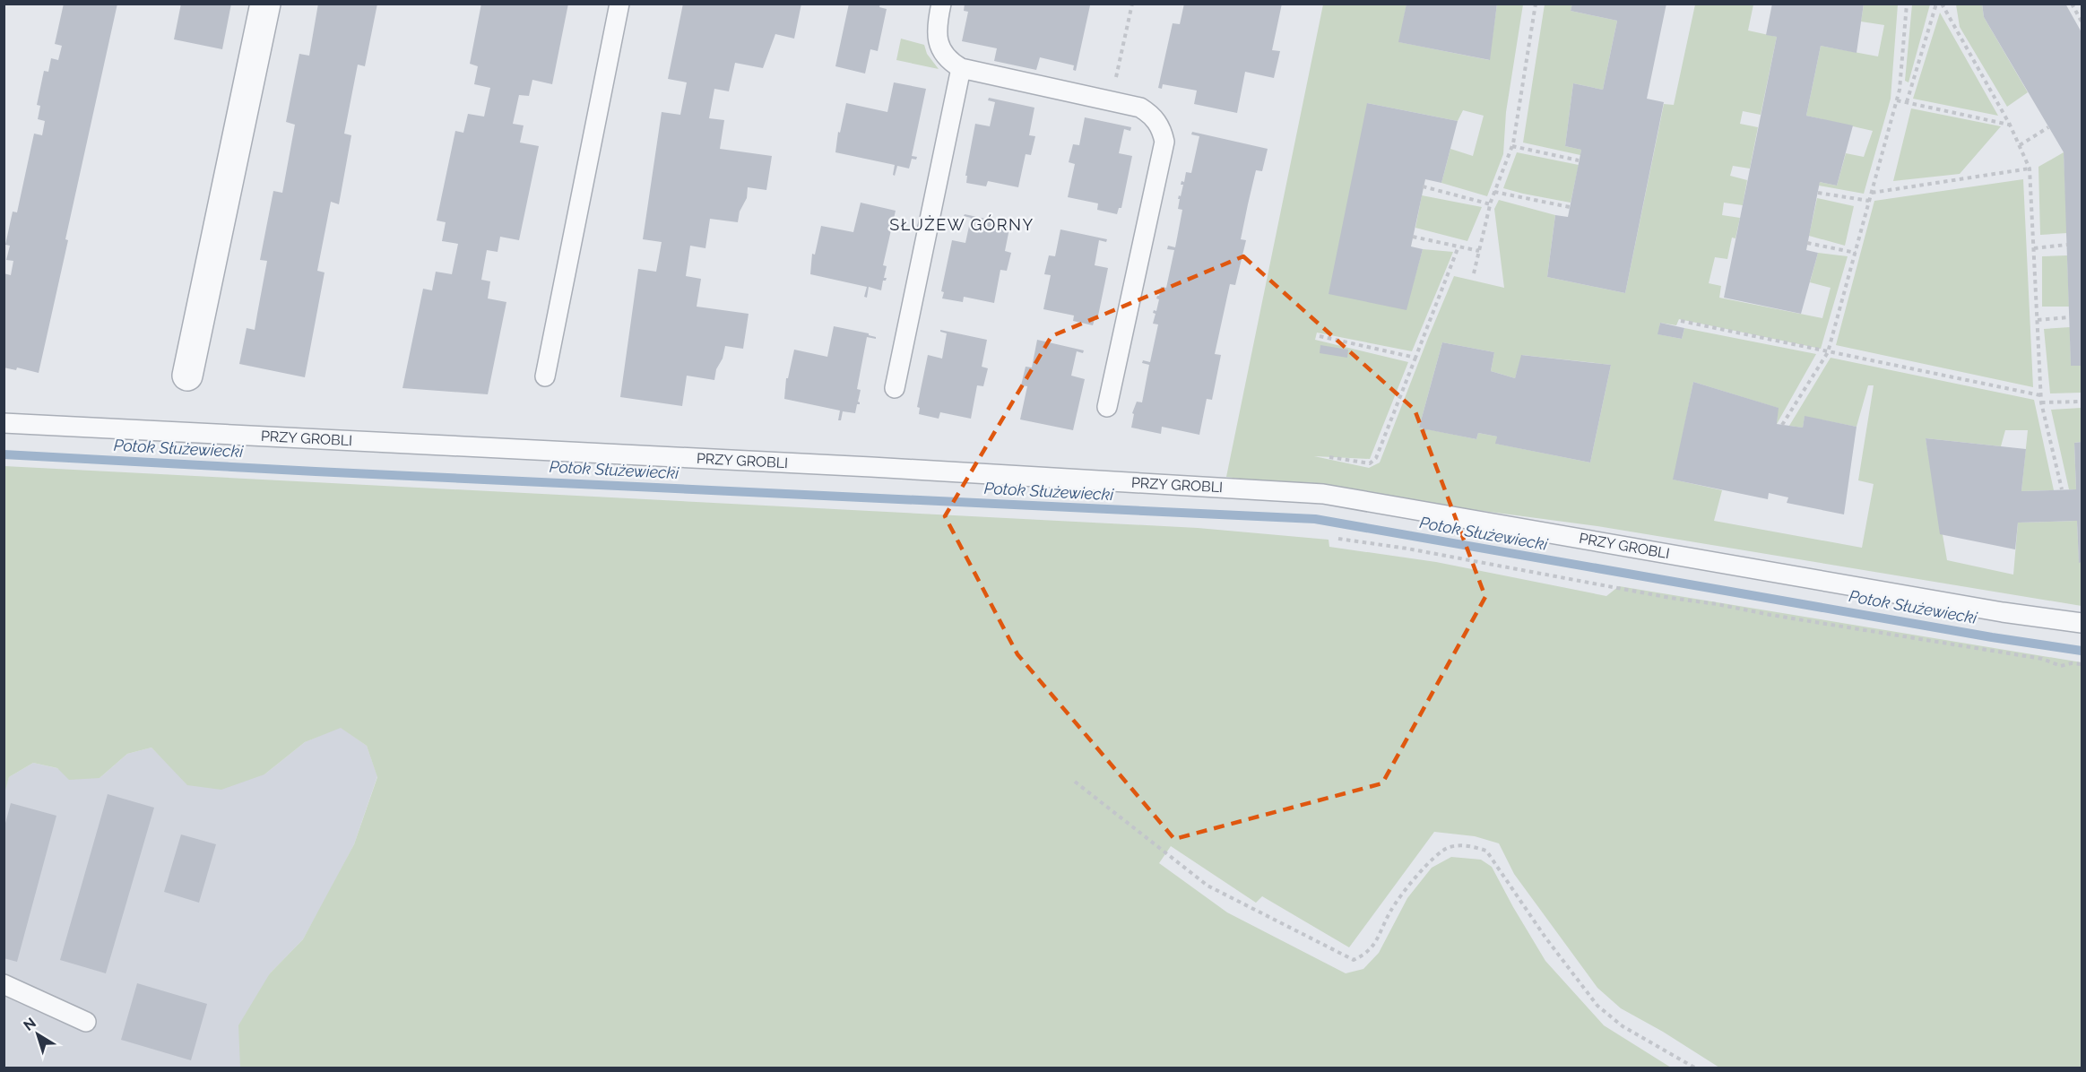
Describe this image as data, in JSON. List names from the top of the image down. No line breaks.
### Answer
{"streets":{"lane":["PRZY GROBLI"]},"districts":["SŁUŻEW GÓRNY"],"water":["Potok Służewiecki"],"north":"top left"}
